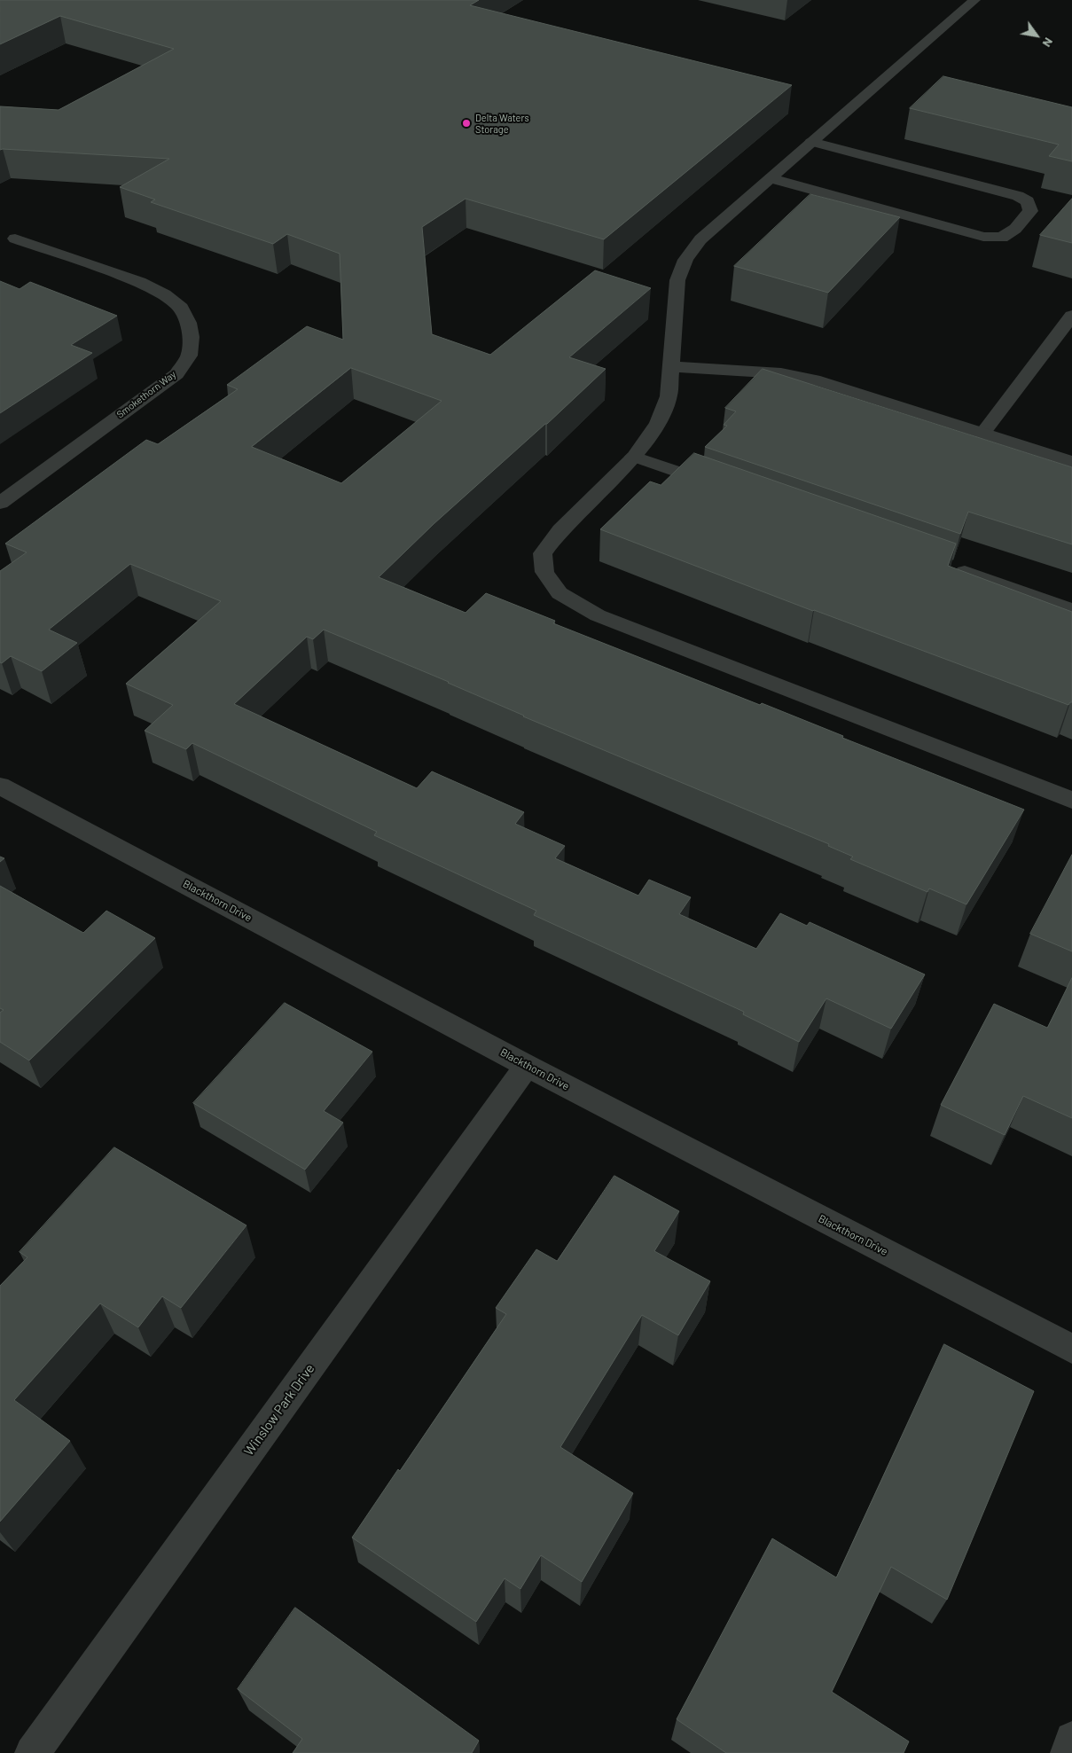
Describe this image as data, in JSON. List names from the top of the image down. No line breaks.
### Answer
{"streets":{"street":["Smokethorn Way","Blackthorn Drive","Winslow Park Drive"]},"crossings":[["Blackthorn Drive","Winslow Park Drive"]],"places":["Delta Waters Storage"],"north":"bottom right"}
